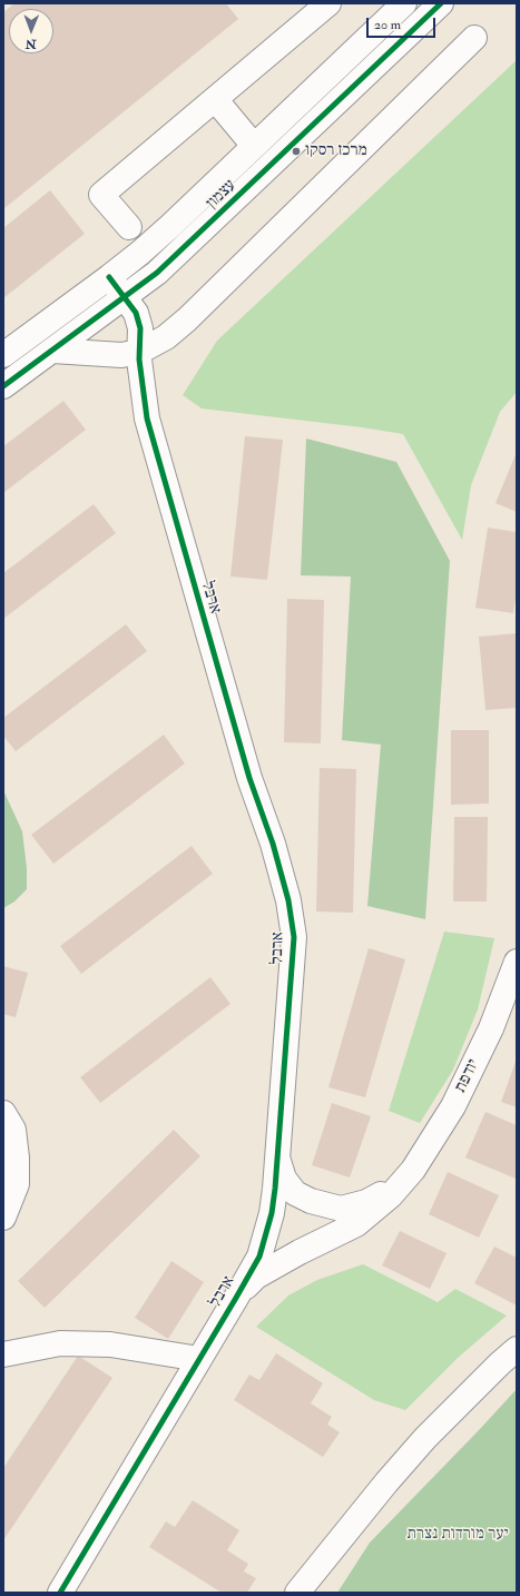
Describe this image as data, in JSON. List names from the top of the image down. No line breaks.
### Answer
{"streets":{"street":["עצמון","ארבל","יודפת"]},"crossings":[["עצמון","ארבל"],["ארבל","יודפת"]],"parks":["יער מורדות נצרת"],"places":["מרכז רסקו"],"scale_bar":"20 m","north":"bottom"}
